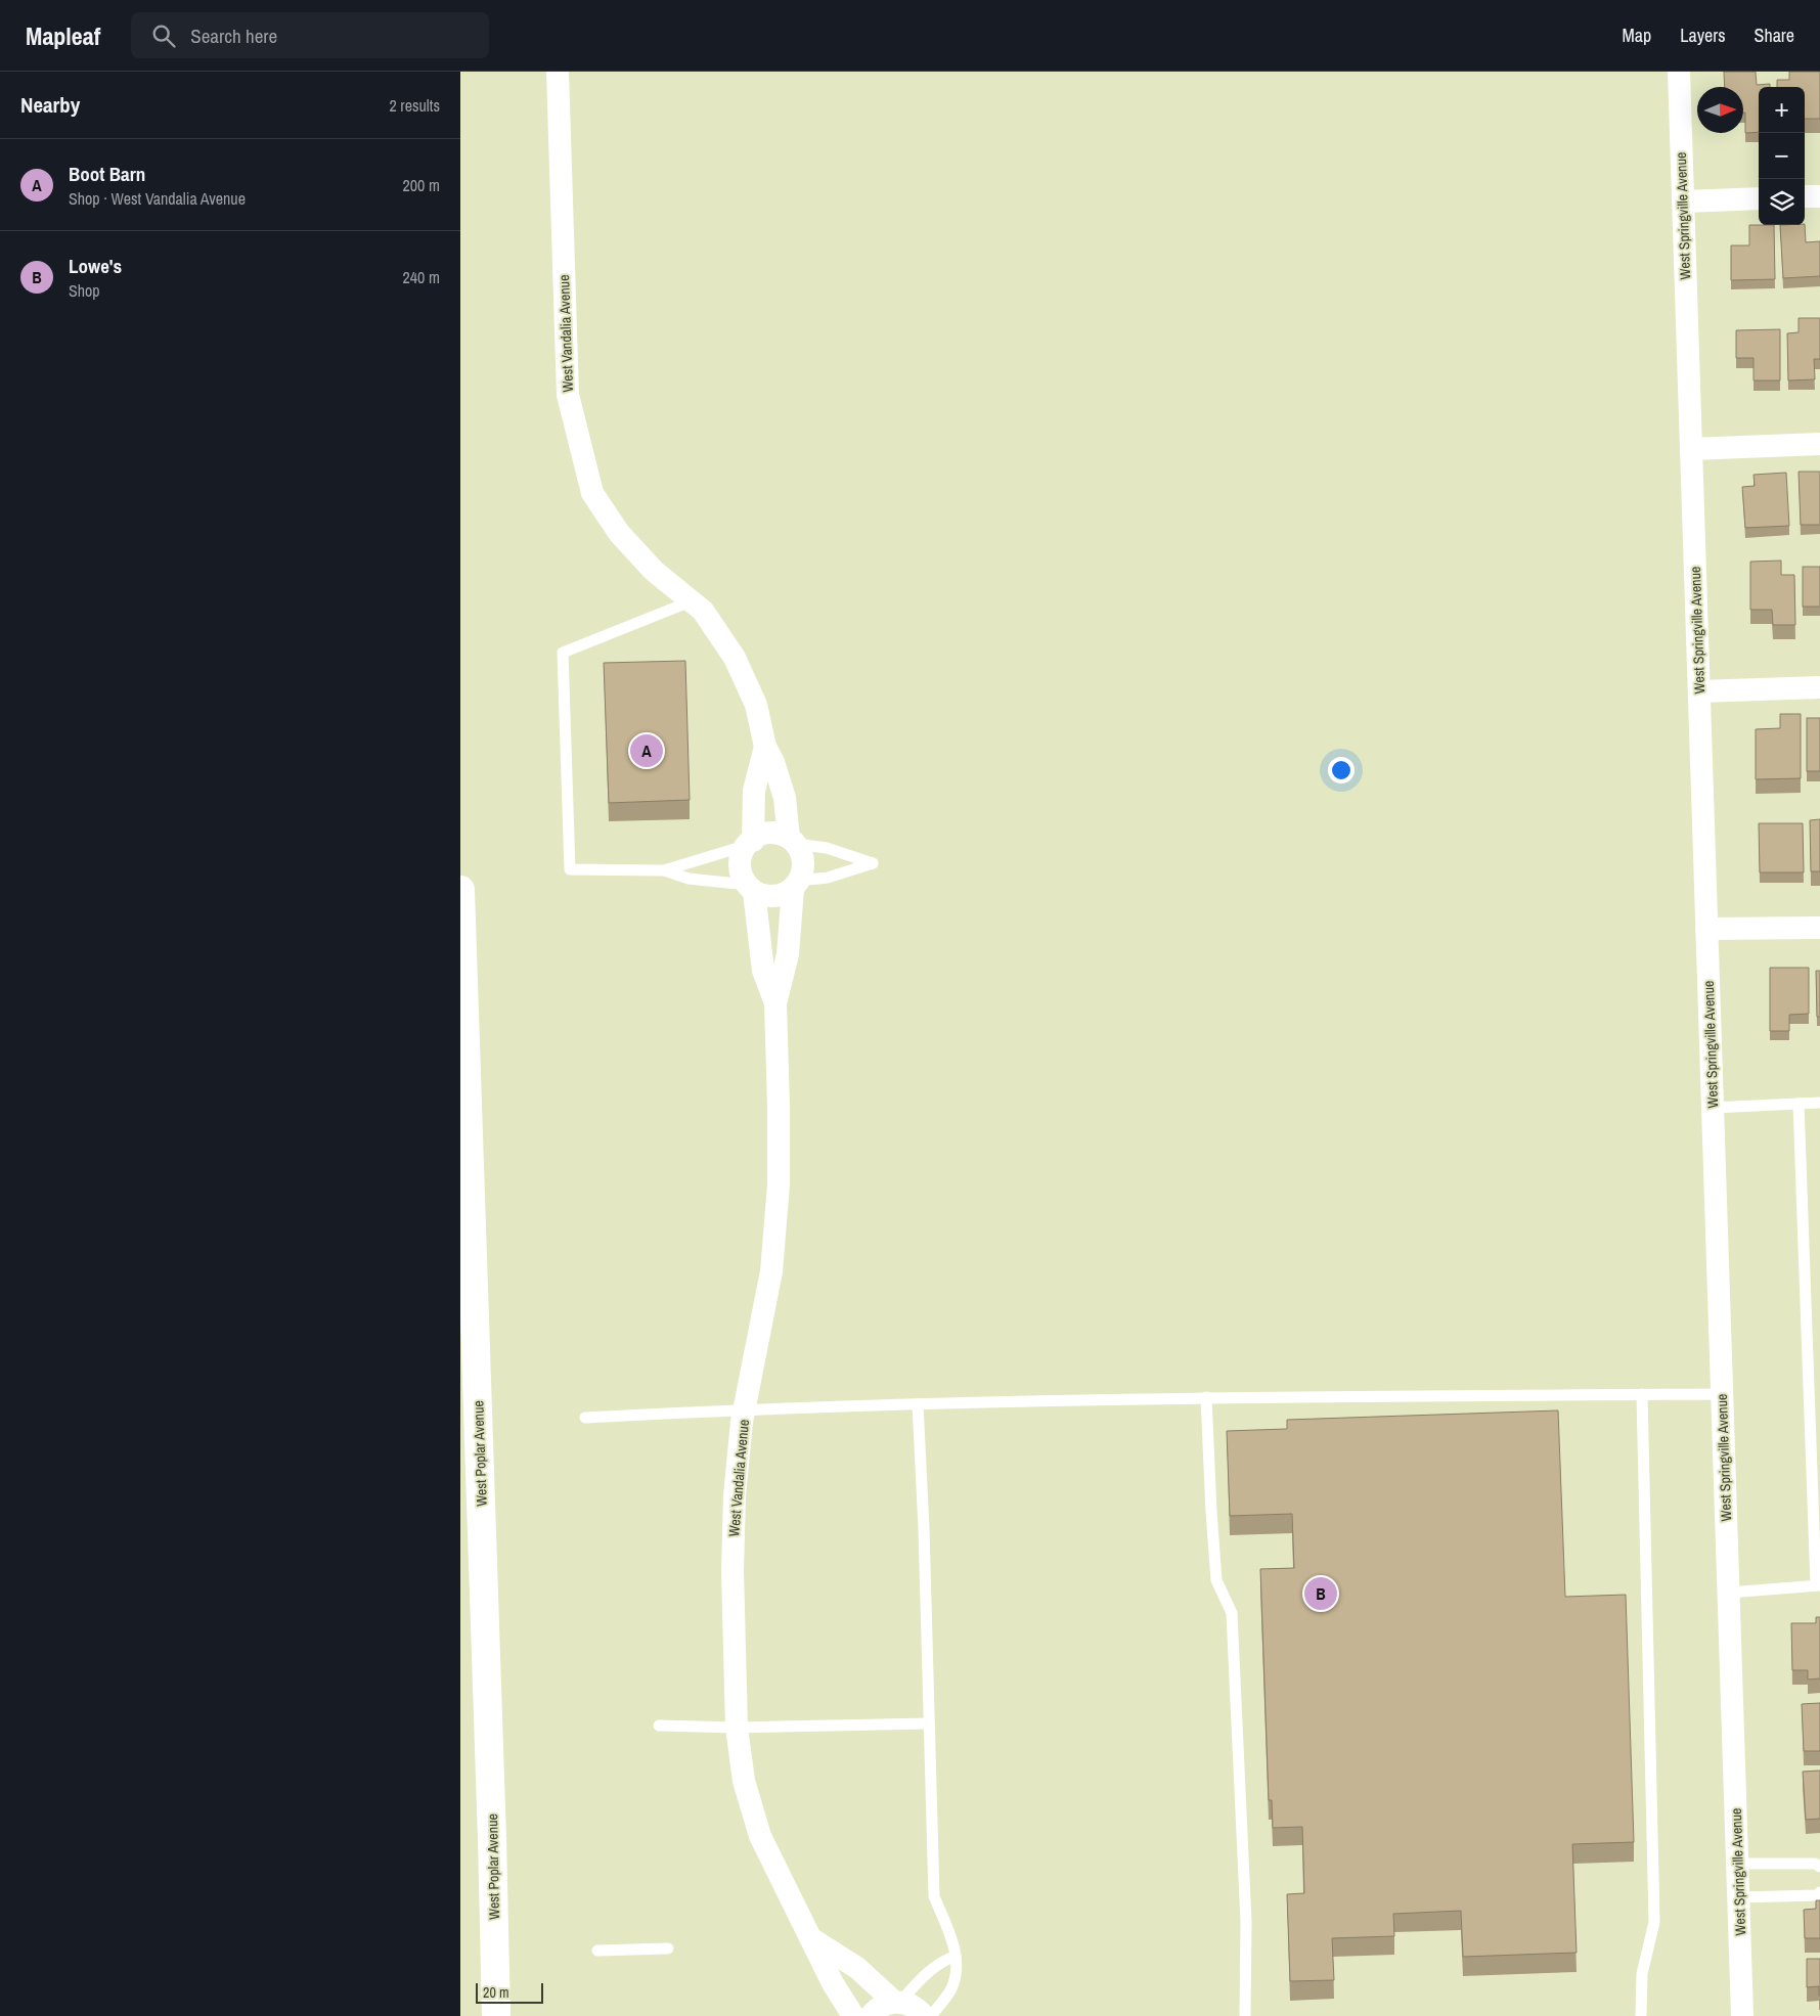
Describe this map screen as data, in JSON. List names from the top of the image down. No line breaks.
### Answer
{"streets":{"main road":["West Poplar Avenue"],"street":["West Springville Avenue","West Vandalia Avenue"]},"scale_bar":"20 m","north":"right","page":{"header":"Mapleaf","search":"Search here","nav":["Map","Layers","Share"],"heading":["Nearby","2 results"],"map_buttons":["+","−"],"list":[{"mark":"A","name":"Boot Barn","note":"Shop · West Vandalia Avenue","value":"200 m"},{"mark":"B","name":"Lowe's","note":"Shop","value":"240 m"}],"pins":["A","B"],"scale":"20 m"}}
